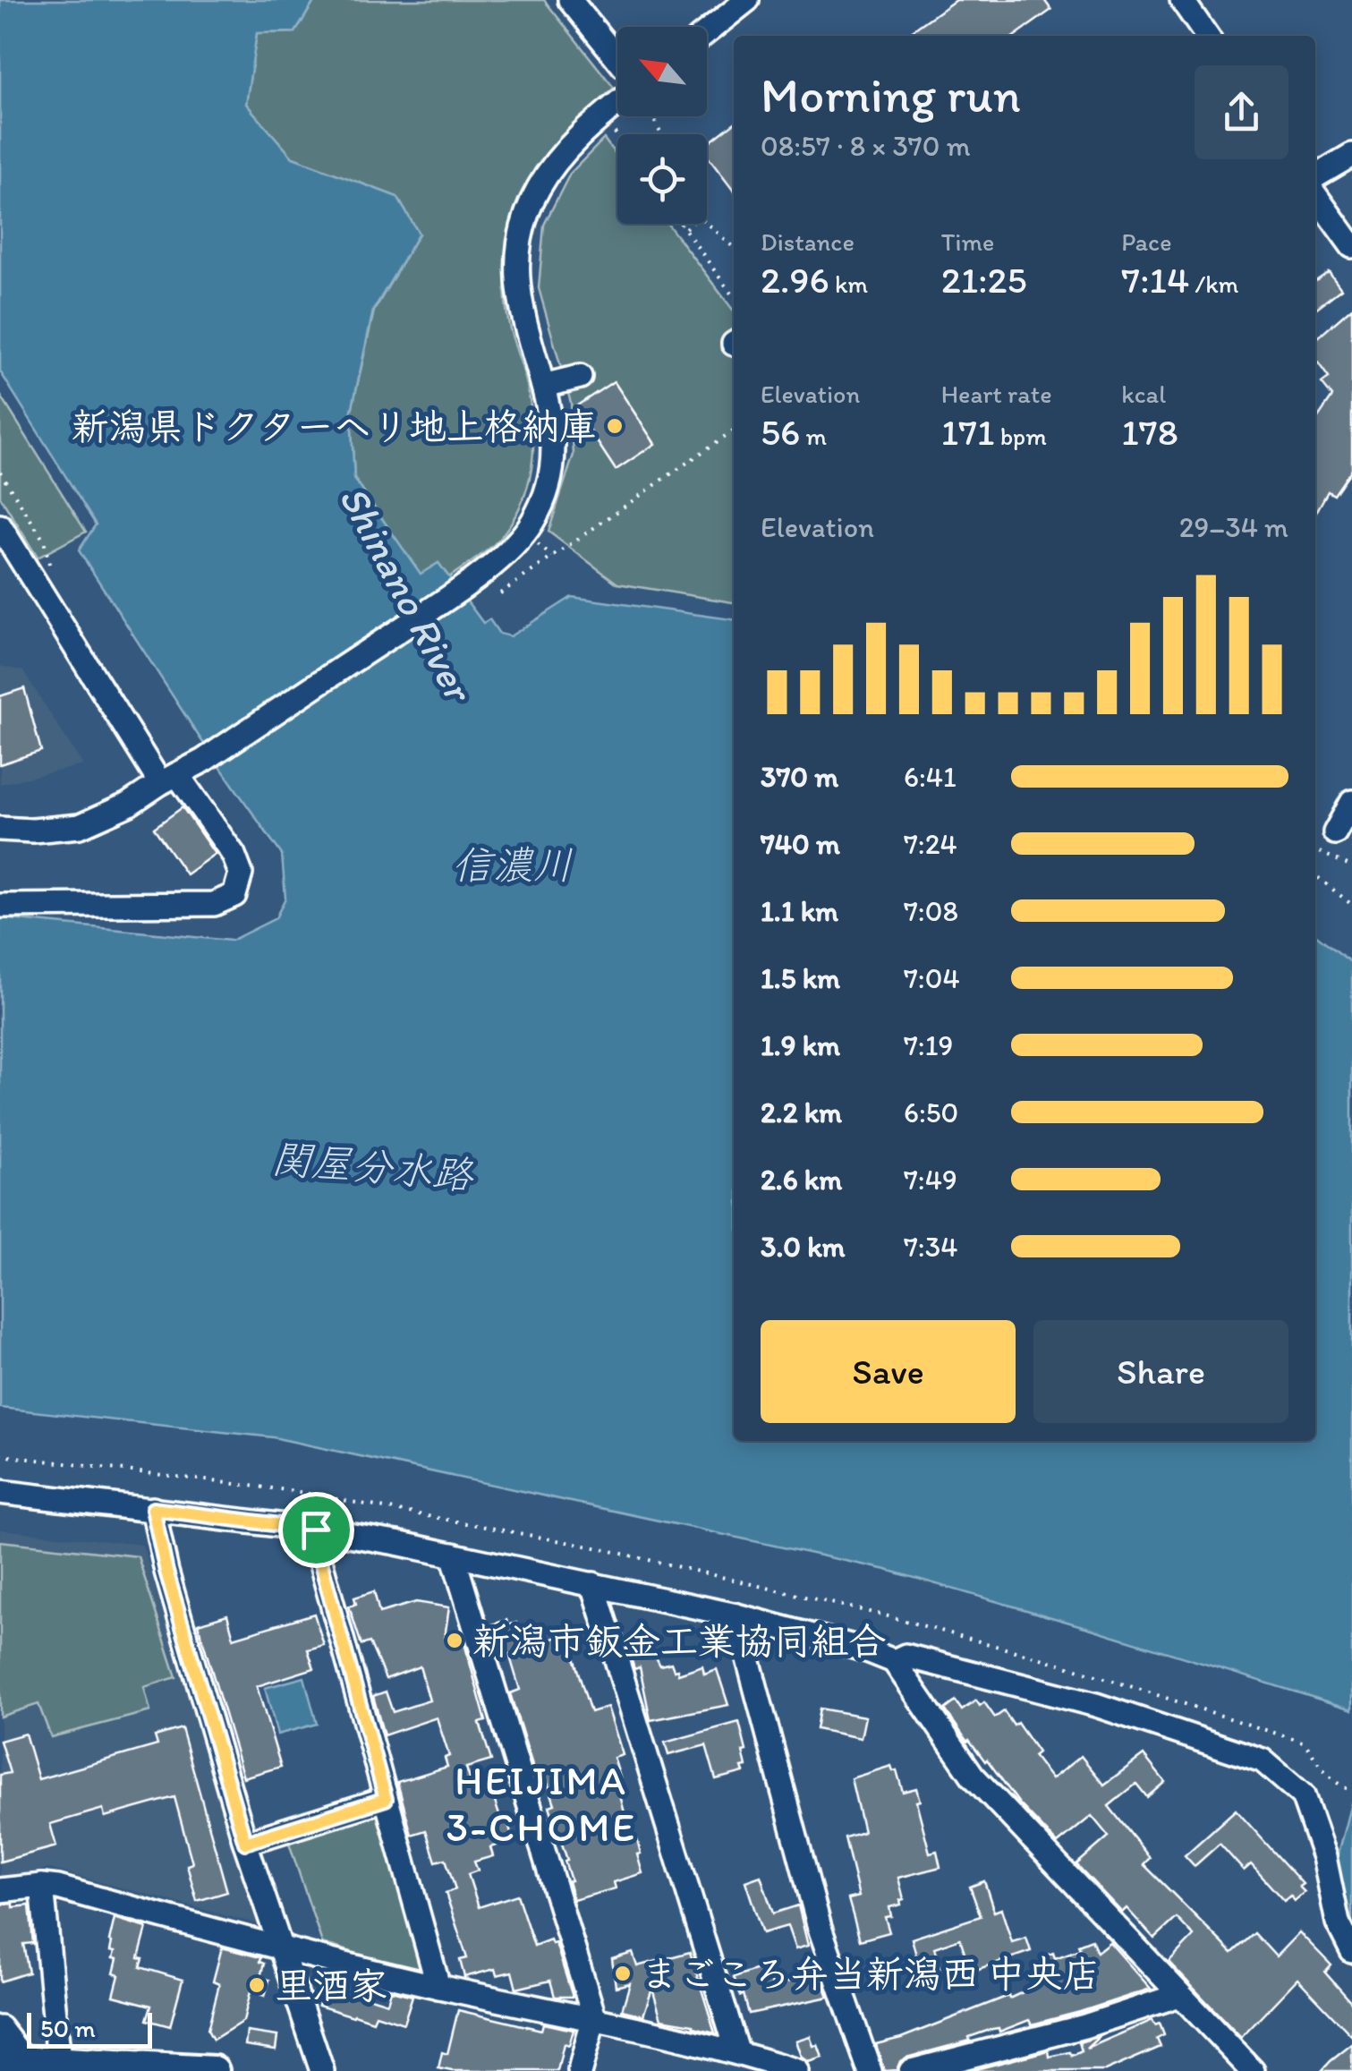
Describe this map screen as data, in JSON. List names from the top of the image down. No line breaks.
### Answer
{"districts":["HEIJIMA 3-CHOME"],"water":["Shinano River","信濃川","関屋分水路"],"places":["新潟県ドクターヘリ地上格納庫","新潟市鈑金工業協同組合","まごころ弁当新潟西 中央店","里酒家"],"scale_bar":"50 m","north":"top left","page":{"heading":["Morning run","08:57 · 8 × 370 m"],"stats":[["Distance","2.96 km"],["Time","21:25"],["Pace","7:14 /km"],["Elevation","56 m"],["Heart rate","171 bpm"],["kcal","178"]],"chart":["Elevation","29–34 m"],"list":[{"name":"370 m","note":"6:41"},{"name":"740 m","note":"7:24"},{"name":"1.1 km","note":"7:08"},{"name":"1.5 km","note":"7:04"},{"name":"1.9 km","note":"7:19"},{"name":"2.2 km","note":"6:50"},{"name":"2.6 km","note":"7:49"},{"name":"3.0 km","note":"7:34"}],"buttons":["Save","Share"],"scale":"50 m"}}
